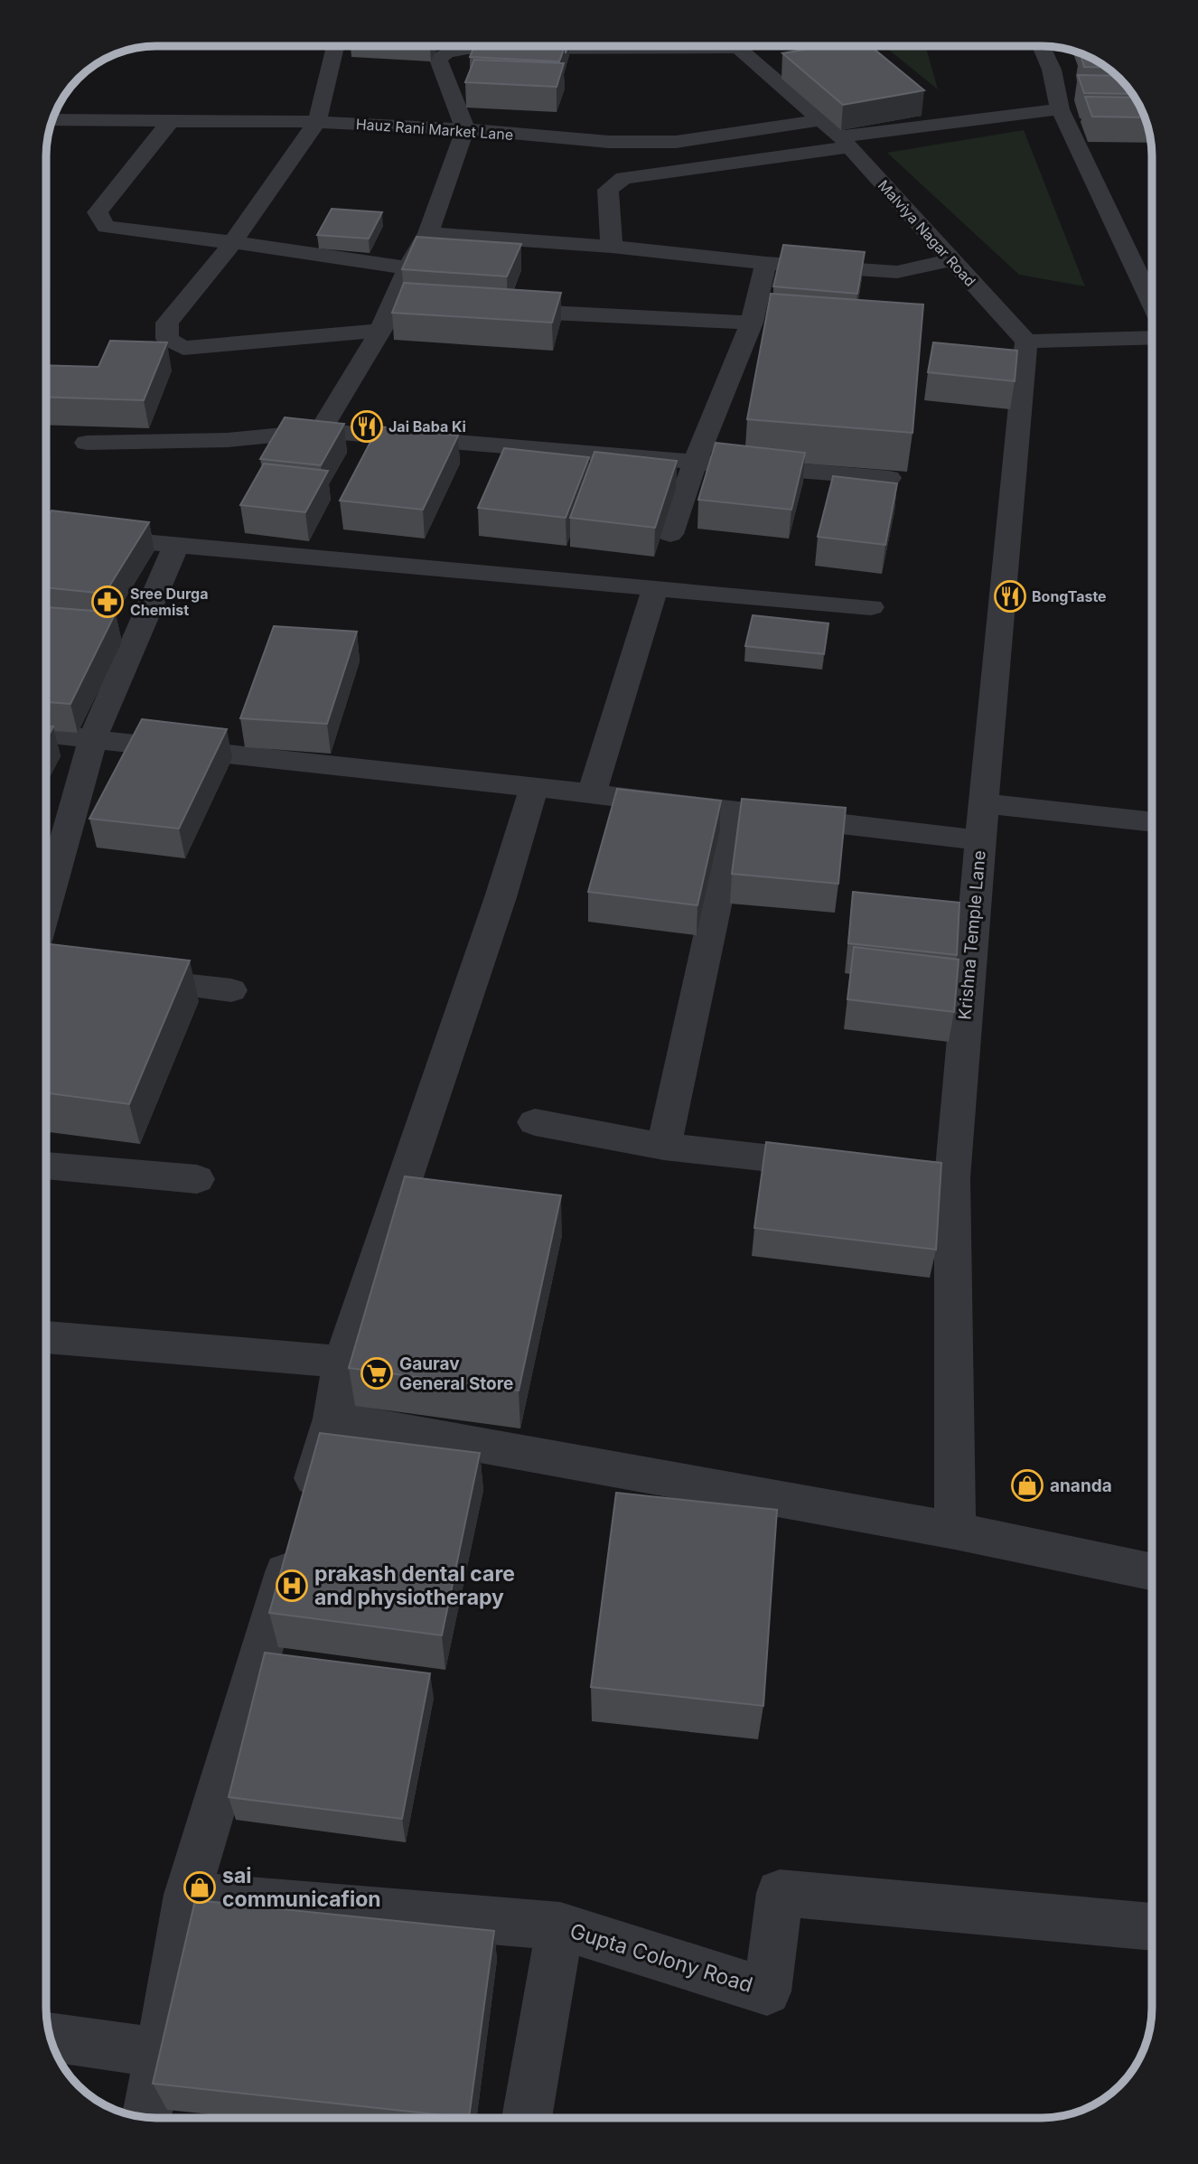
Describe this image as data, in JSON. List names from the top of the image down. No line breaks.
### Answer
{"streets":{"street":["Hauz Rani Market Lane","Malviya Nagar Road","Krishna Temple Lane","Gupta Colony Road"]},"crossings":[["Hauz Rani Market Lane","Malviya Nagar Road"],["Malviya Nagar Road","Krishna Temple Lane"]],"places":{"restaurant":["Jai Baba Ki","BongTaste"],"pharmacy":["Sree Durga Chemist"],"supermarket":["Gaurav General Store"],"shop":["ananda","sai communicafion"],"hospital":["prakash dental care and physiotherapy"]}}
